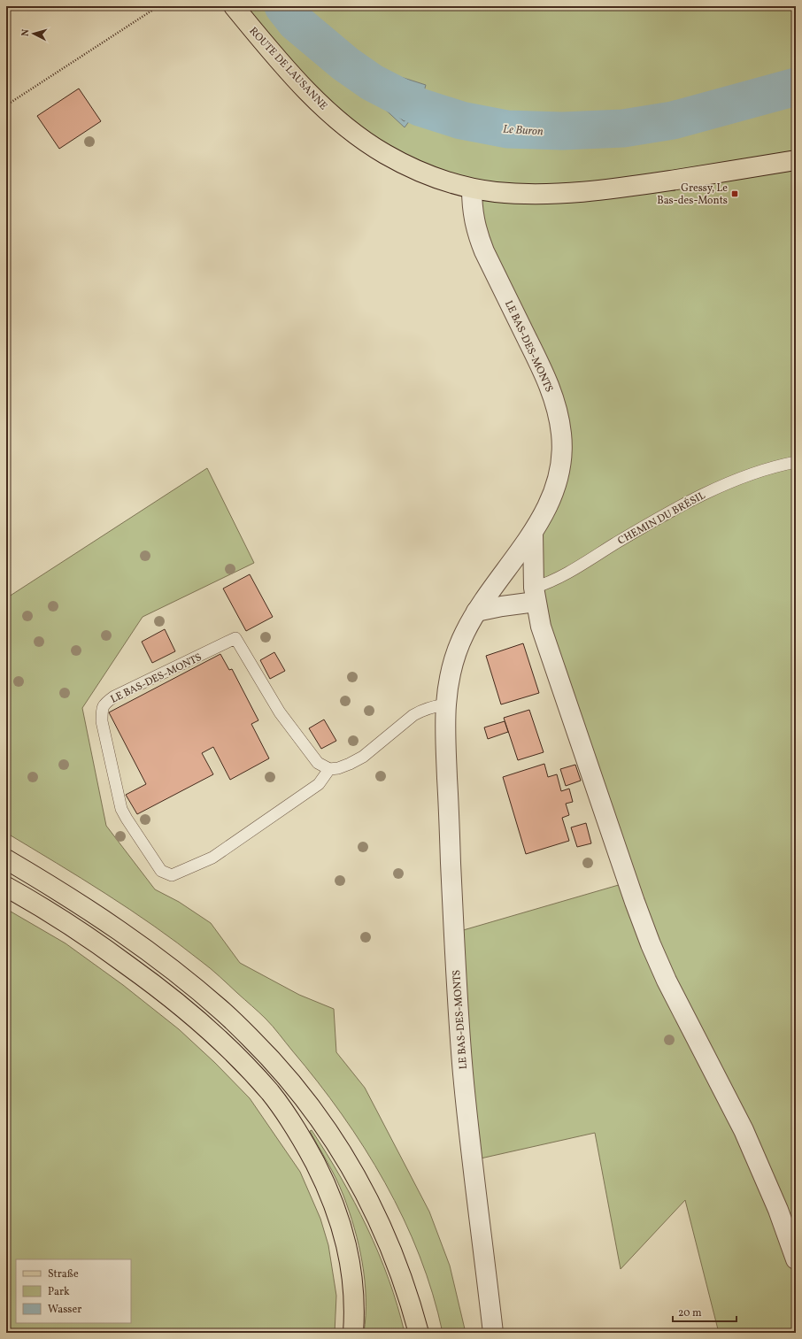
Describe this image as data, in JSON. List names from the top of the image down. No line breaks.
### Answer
{"streets":{"main road":["ROUTE DE LAUSANNE"],"street":["LE BAS-DES-MONTS"],"lane":["CHEMIN DU BRÉSIL"]},"crossings":[["ROUTE DE LAUSANNE","LE BAS-DES-MONTS"]],"water":["Le Buron"],"places":{"transit":["Gressy, Le Bas-des-Monts"]},"legend":["Straße","Park","Wasser"],"scale_bar":"20 m","north":"left"}
